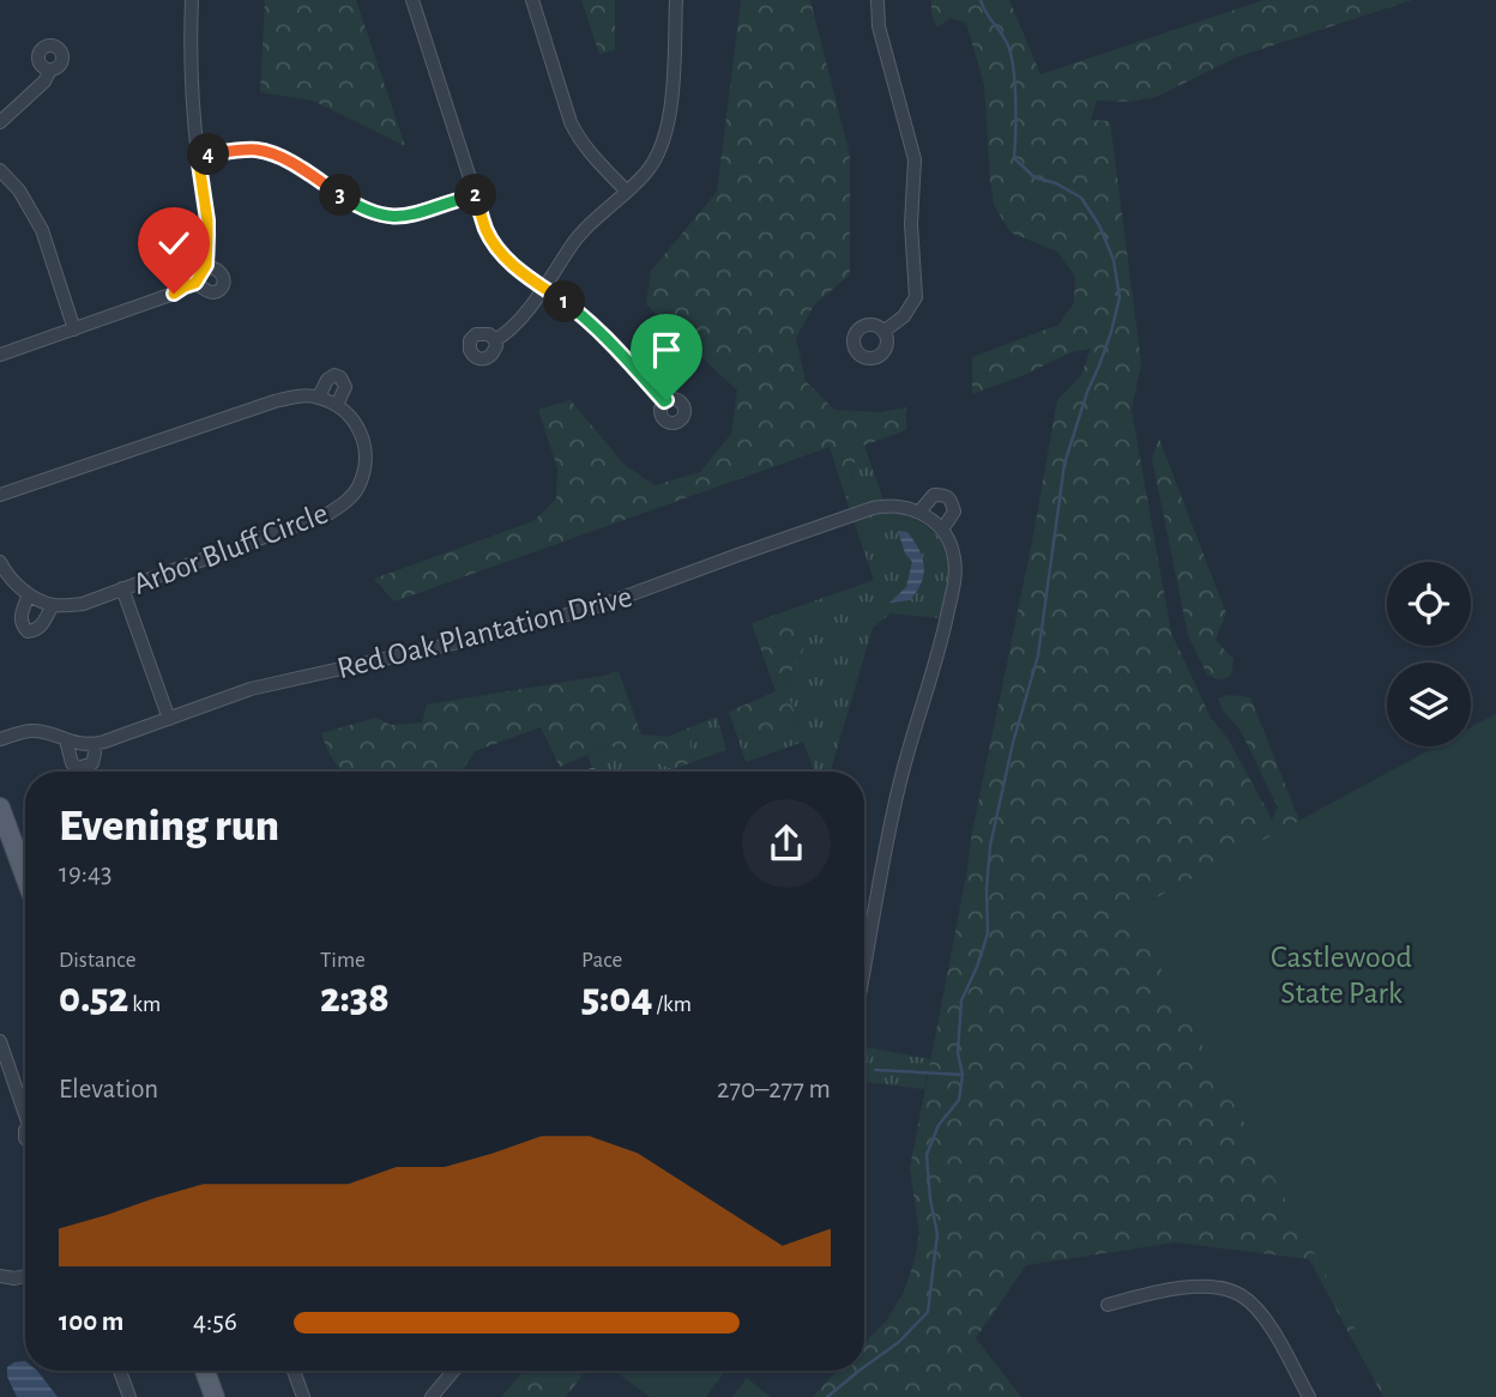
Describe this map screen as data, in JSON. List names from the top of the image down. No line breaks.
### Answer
{"streets":{"street":["Arbor Bluff Circle","Red Oak Plantation Drive"]},"parks":["Castlewood State Park"],"page":{"pins":["4","2","3","1"],"heading":["Evening run","19:43"],"stats":[["Distance","0.52 km"],["Time","2:38"],["Pace","5:04 /km"]],"chart":["Elevation","270–277 m"],"list":[{"name":"100 m","note":"4:56"}]}}
